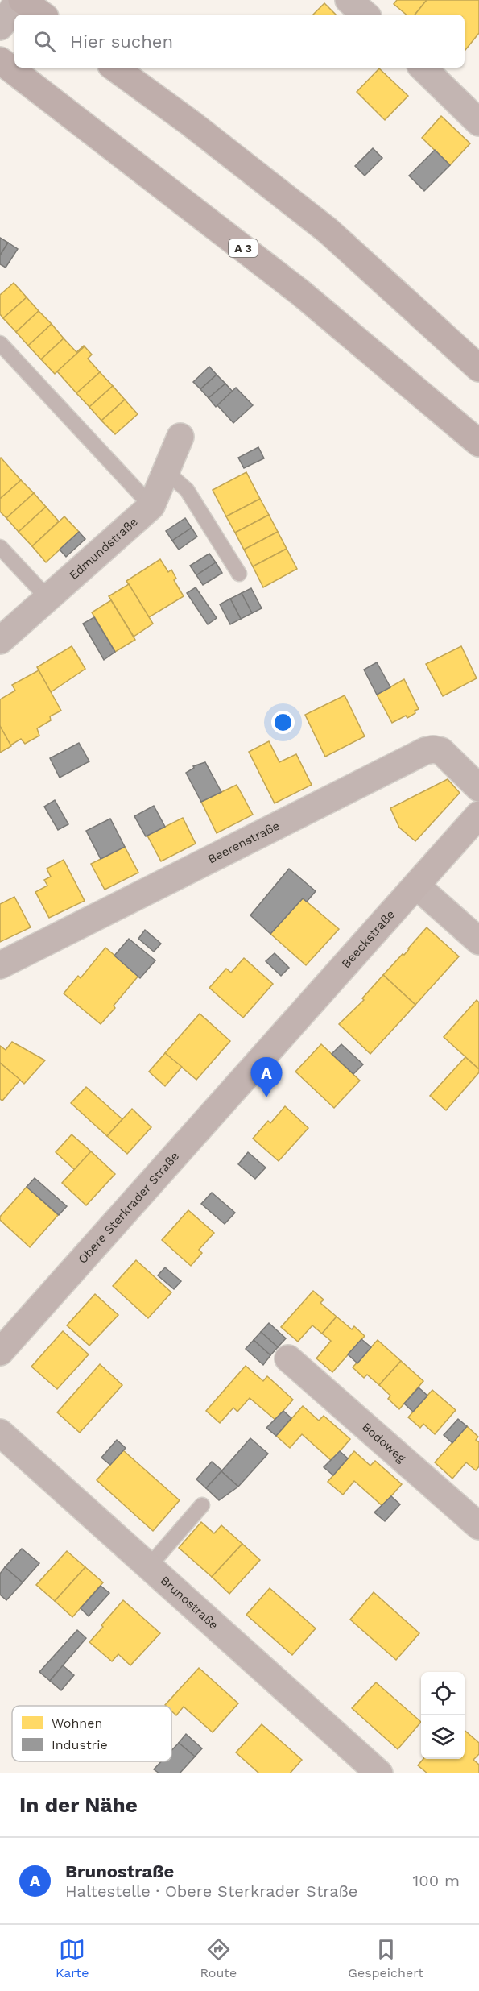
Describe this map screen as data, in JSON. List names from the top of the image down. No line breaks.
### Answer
{"streets":{"highway":["A 3"],"street":["Edmundstraße","Beerenstraße","Beeckstraße","Obere Sterkrader Straße","Bodoweg","Brunostraße"]},"crossings":[["Beeckstraße","Obere Sterkrader Straße"]],"legend":["Wohnen","Industrie"],"page":{"search":"Hier suchen","pins":"A","heading":"In der Nähe","list":[{"mark":"A","name":"Brunostraße","note":"Haltestelle · Obere Sterkrader Straße","value":"100 m"}],"nav":["Karte","Route","Gespeichert"]}}
